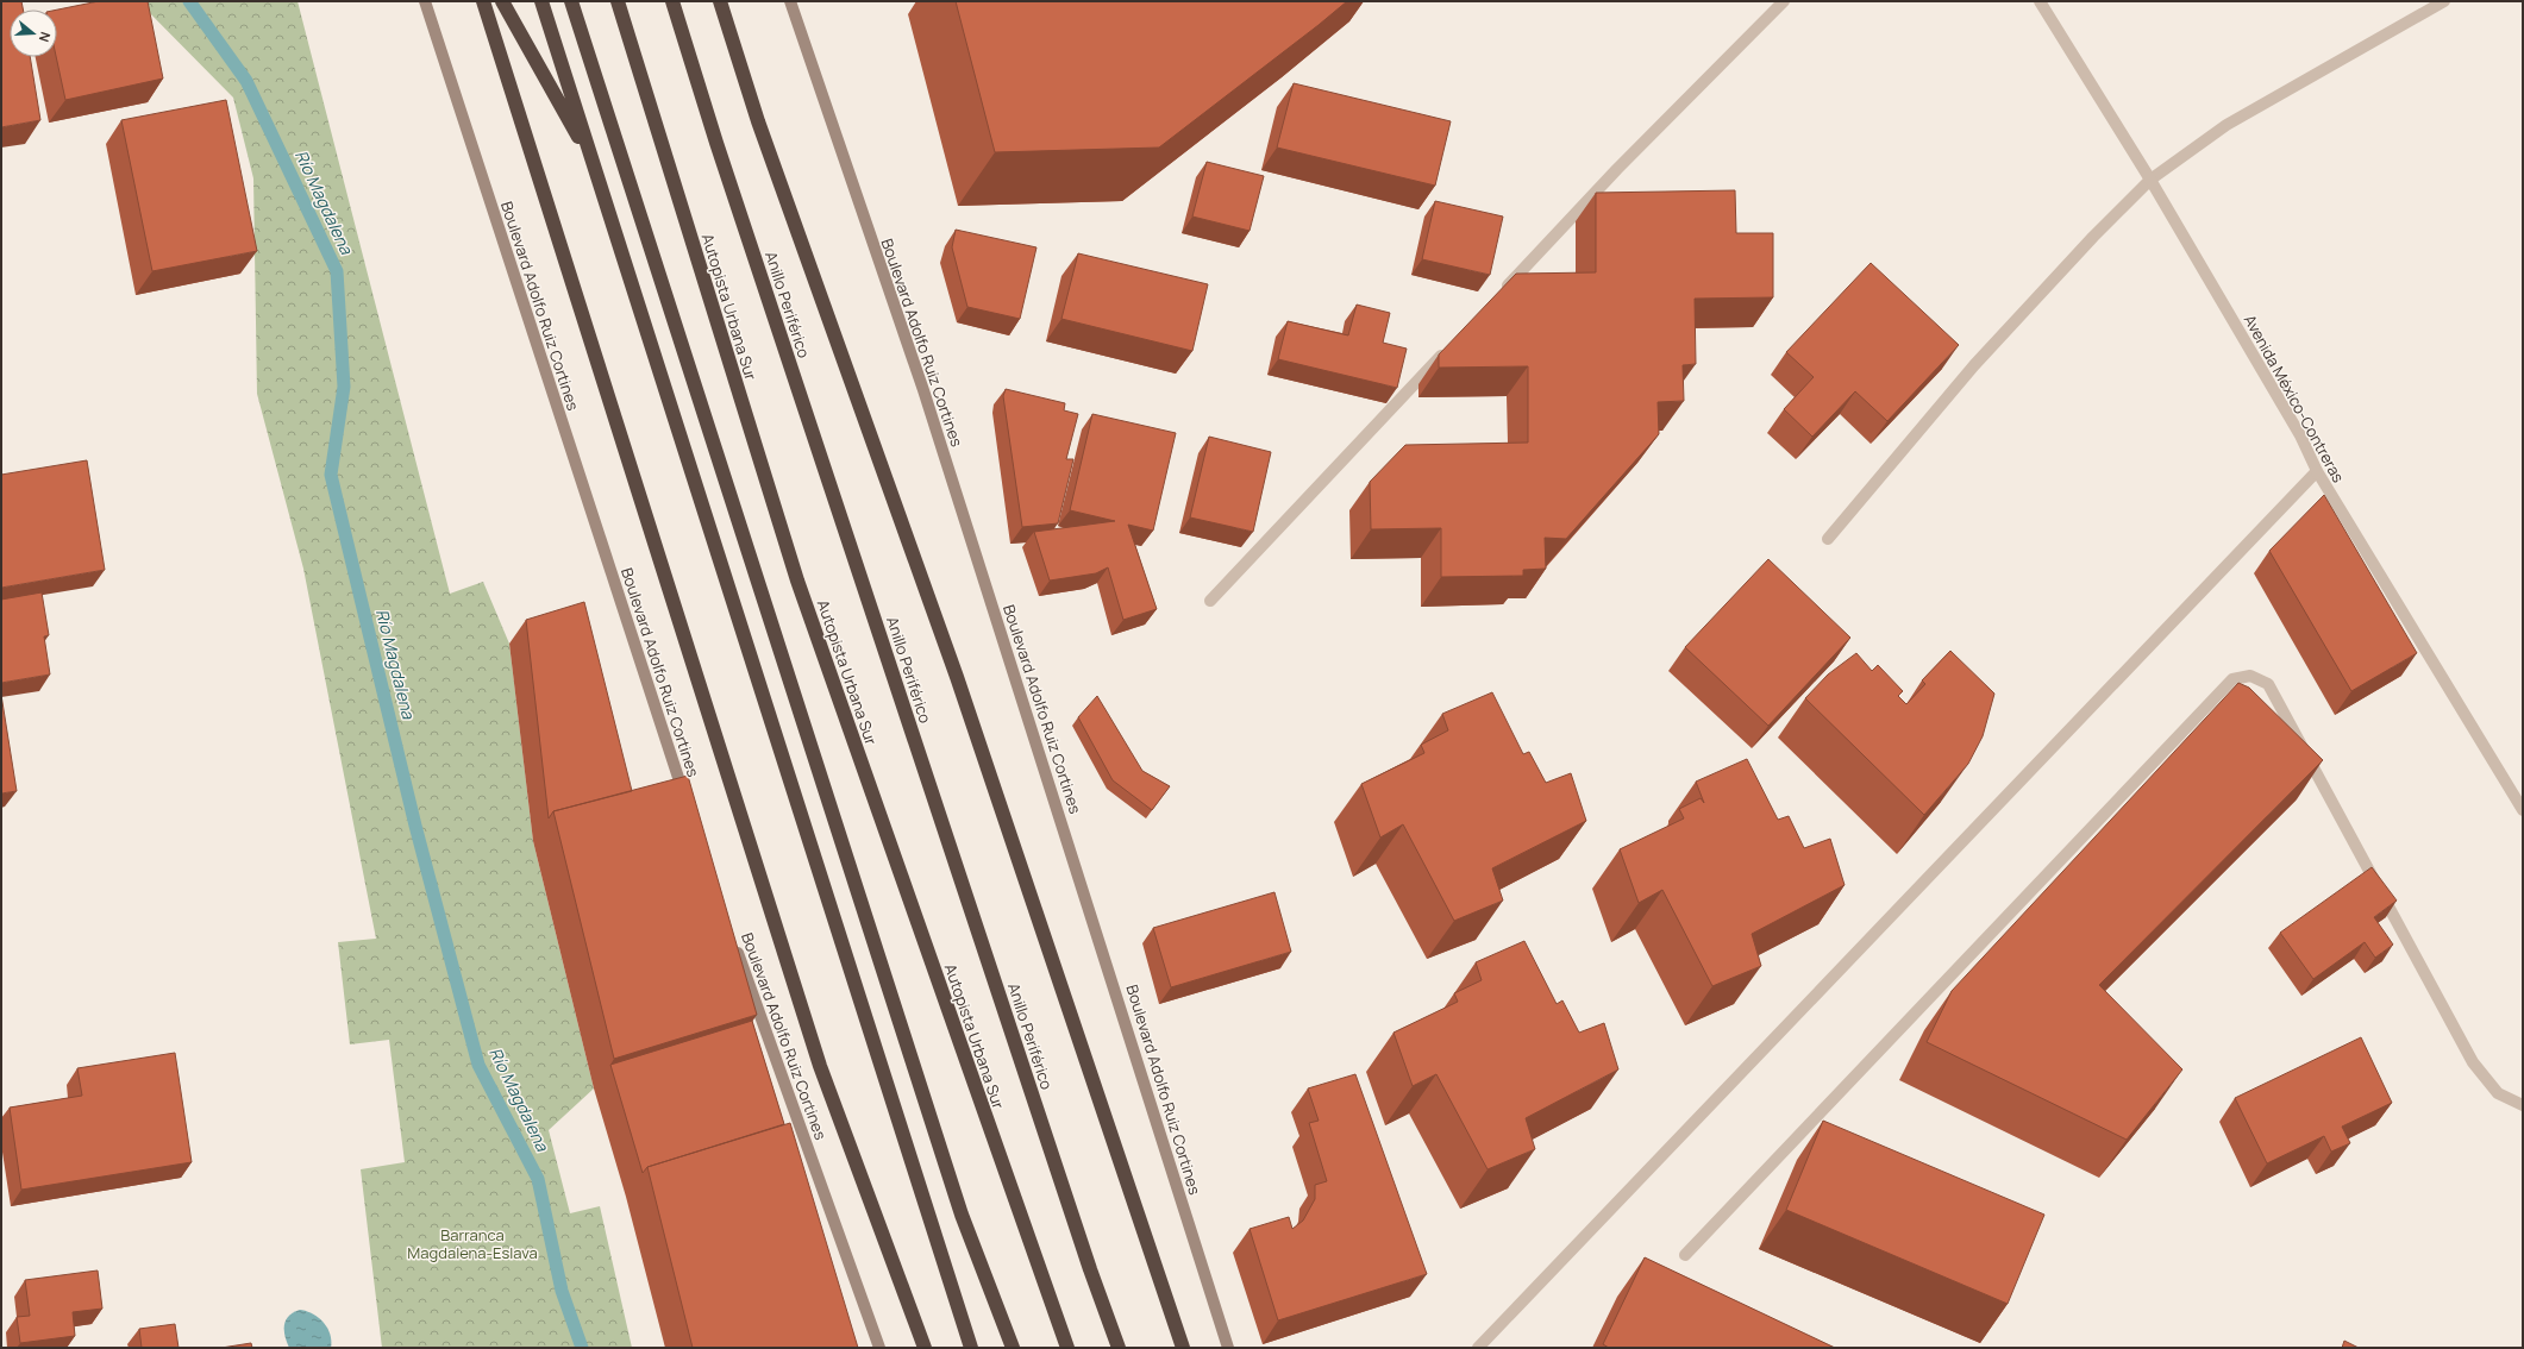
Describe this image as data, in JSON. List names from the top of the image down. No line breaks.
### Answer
{"streets":{"highway":["Anillo Periférico","Autopista Urbana Sur"],"main road":["Boulevard Adolfo Ruiz Cortines"],"street":["Avenida México-Contreras"]},"water":["Río Magdalena"],"parks":["Barranca Magdalena-Eslava"],"north":"right"}
